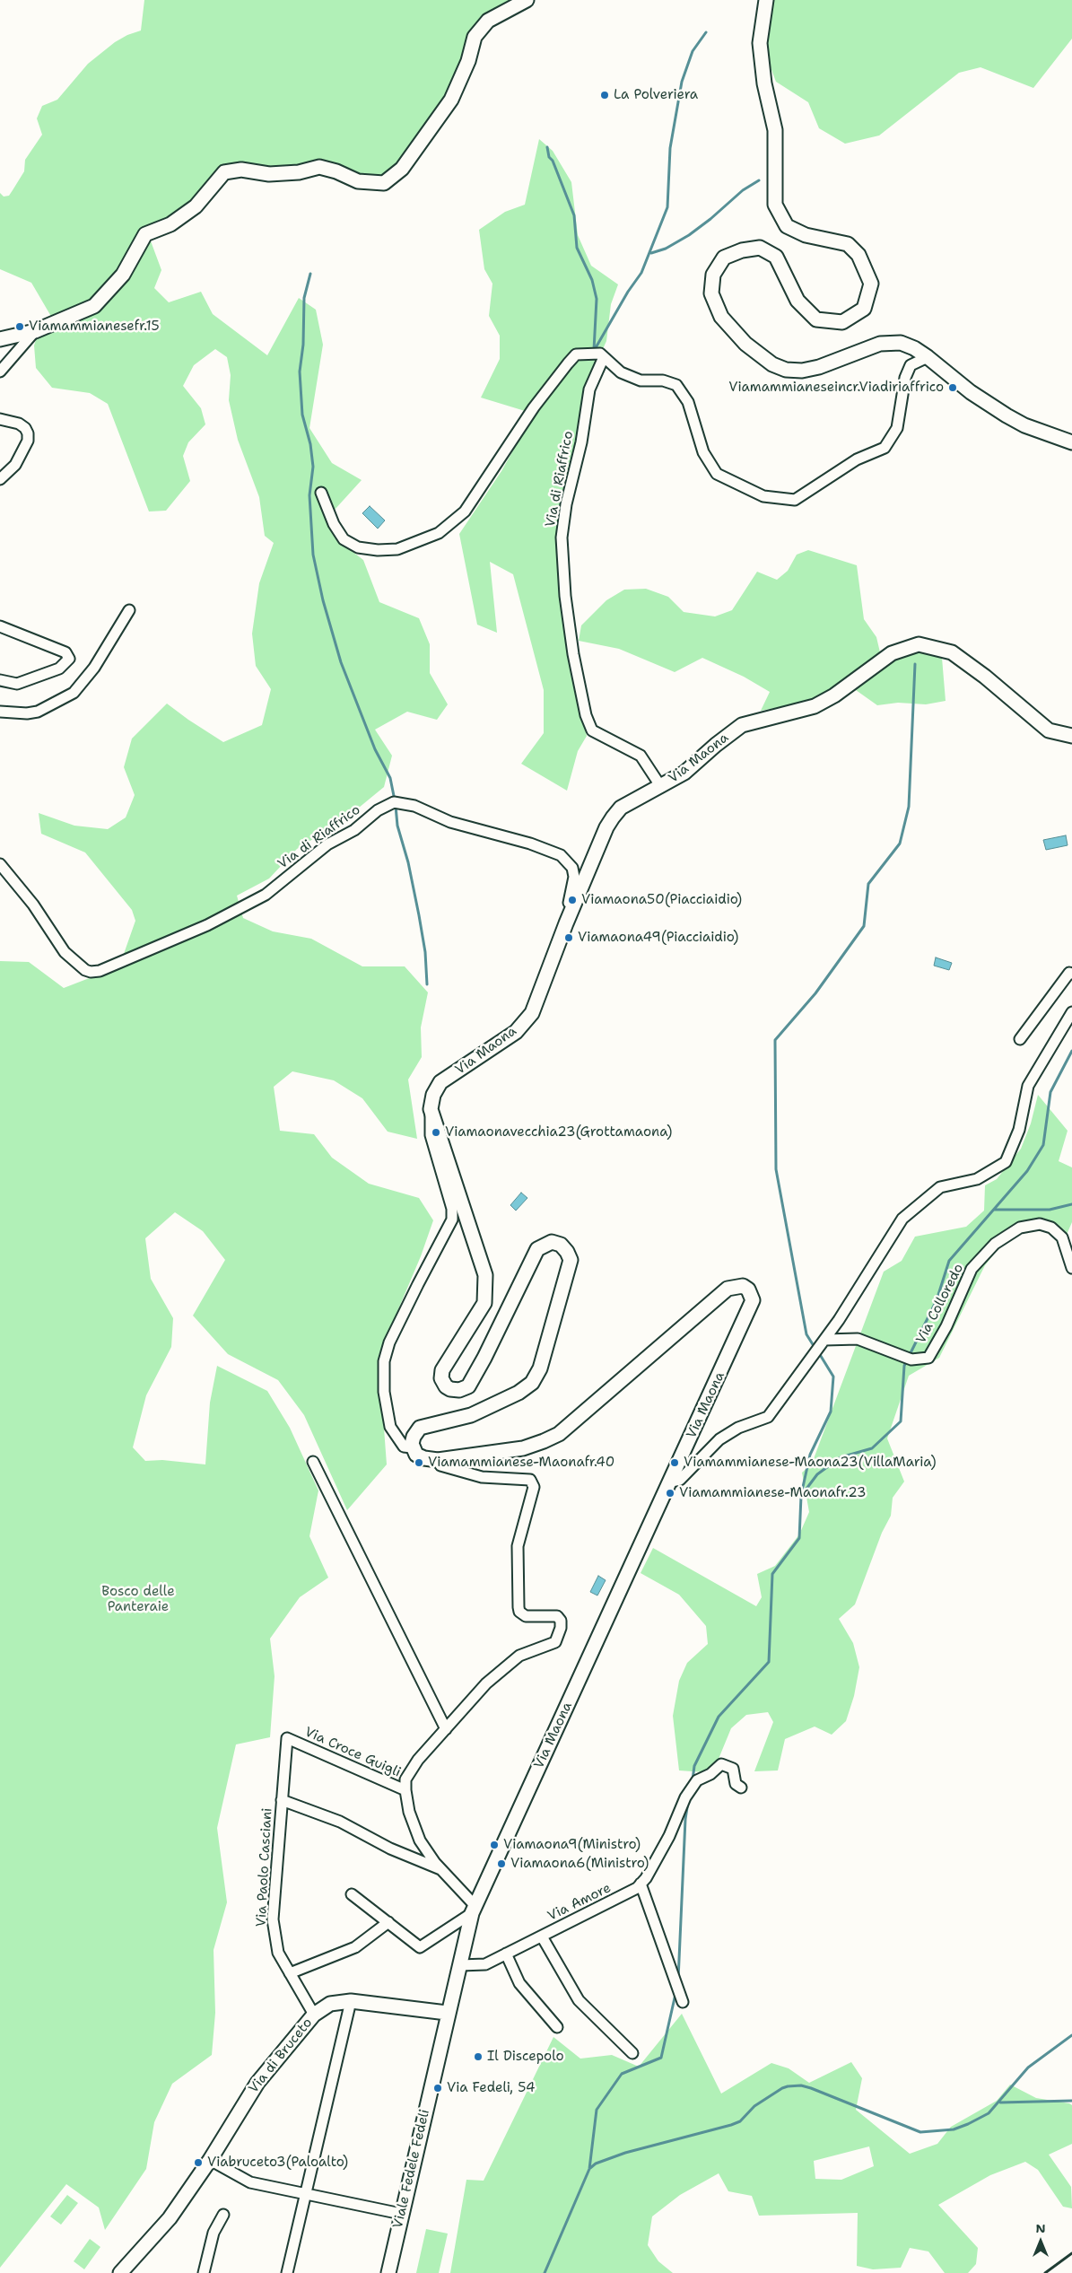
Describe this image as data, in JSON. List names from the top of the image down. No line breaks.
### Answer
{"streets":{"main road":["Via Maona","Via di Bruceto","Viale Fedele Fedeli"],"street":["Via di Riaffrico","Via Colloredo","Via Croce Guigli","Via Paolo Casciani","Via Amore"]},"crossings":[["Via di Riaffrico","Via Maona"],["Via Maona","Via Croce Guigli"],["Via Maona","Via Amore"],["Via Maona","Via di Bruceto"],["Via Maona","Viale Fedele Fedeli"],["Via Croce Guigli","Via Paolo Casciani"],["Via Paolo Casciani","Via di Bruceto"],["Via di Bruceto","Viale Fedele Fedeli"]],"parks":["Bosco delle Panteraie"],"places":["La Polveriera","Viamammianesefr.15","Viamammianeseincr.Viadiriaffrico","Viamaona50(Piacciaidio)","Viamaona49(Piacciaidio)","Viamaonavecchia23(Grottamaona)","Viamammianese-Maonafr.40","Viamammianese-Maona23(VillaMaria)","Viamammianese-Maonafr.23","Viamaona9(Ministro)","Viamaona6(Ministro)","Il Discepolo","Via Fedeli, 54","Viabruceto3(Paloalto)"],"north":"top"}
